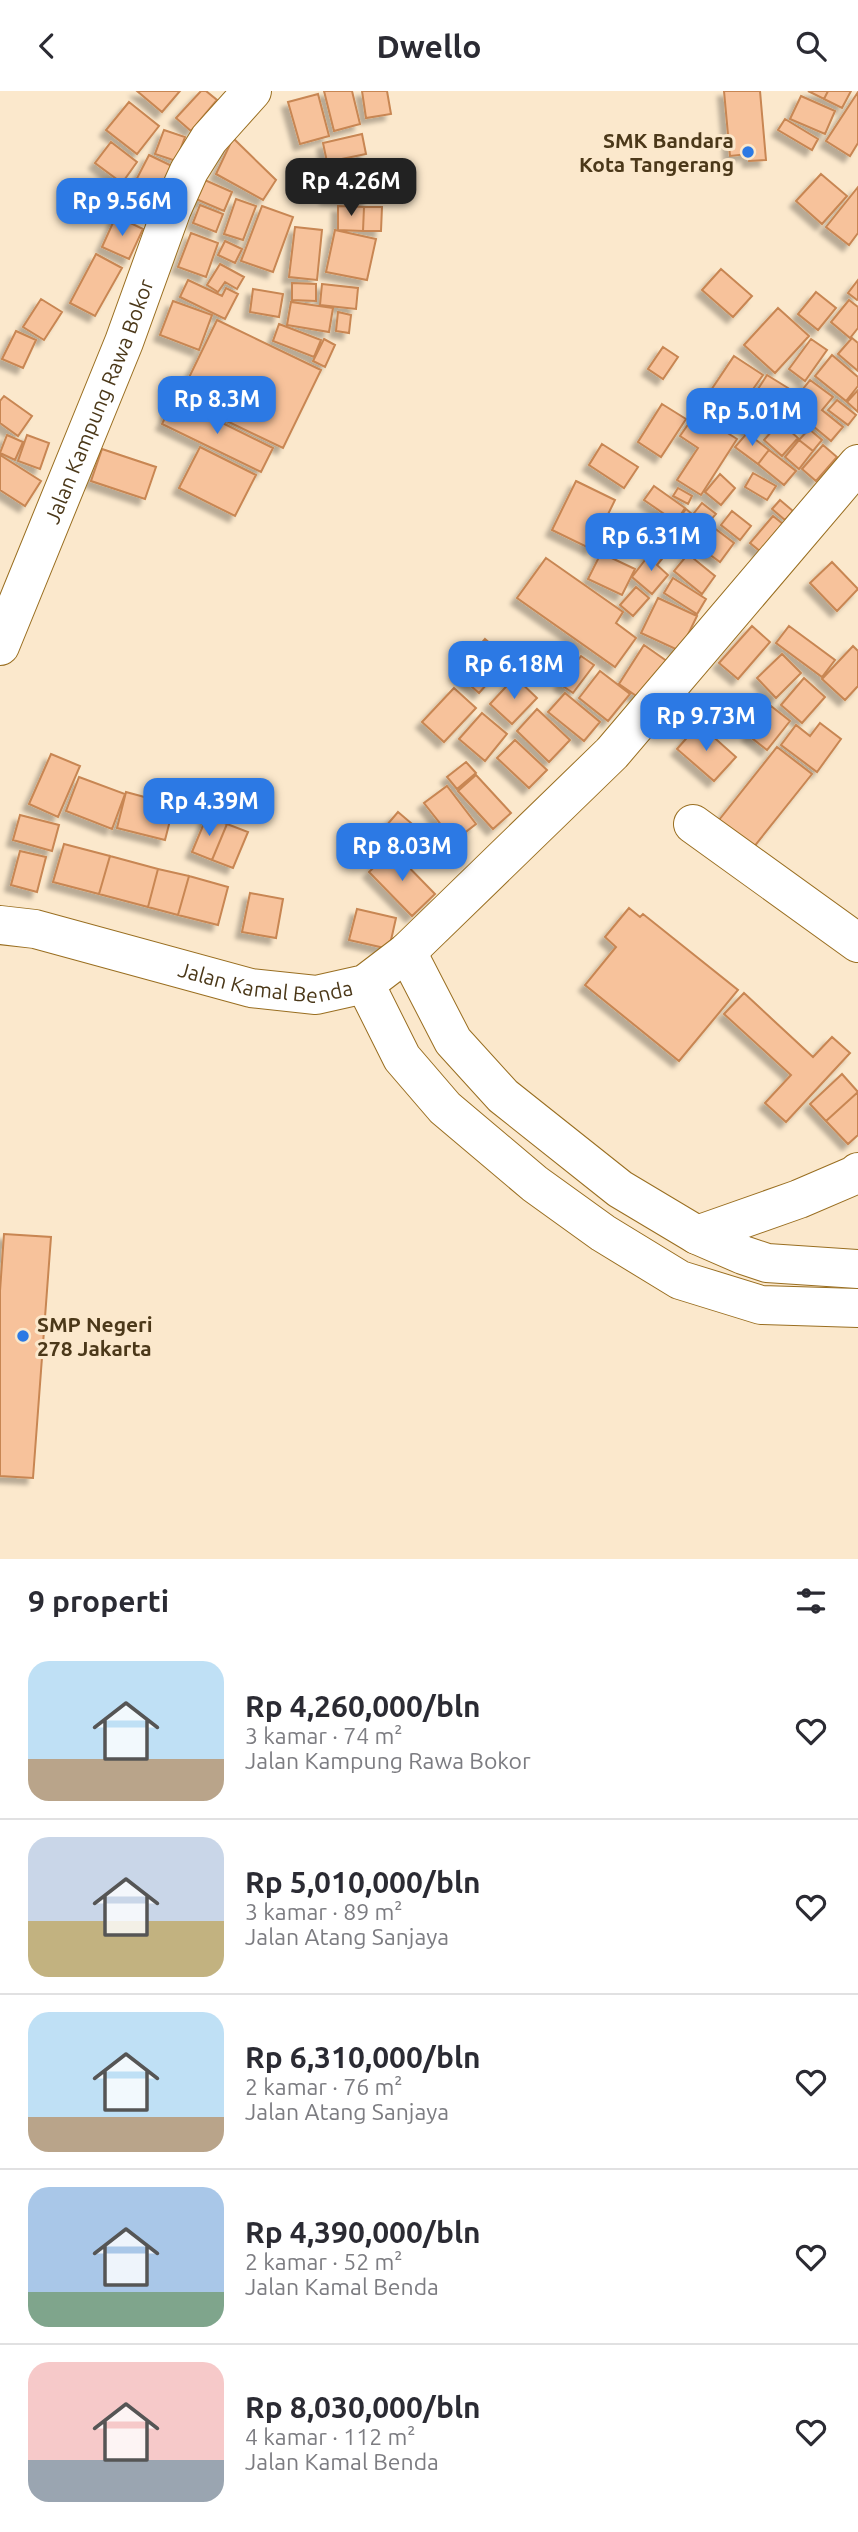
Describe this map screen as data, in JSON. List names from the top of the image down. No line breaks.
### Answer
{"streets":{"street":["Jalan Kampung Rawa Bokor","Jalan Kamal Benda"]},"places":["SMK Bandara Kota Tangerang","SMP Negeri 278 Jakarta"],"page":{"header":"Dwello","price":["Rp 4.26M","Rp 9.56M","Rp 8.3M","Rp 5.01M","Rp 6.31M","Rp 6.18M","Rp 9.73M","Rp 4.39M","Rp 8.03M"],"heading":"9 properti","list":[{"name":"Rp 4,260,000/bln","note":"3 kamar · 74 m² · Jalan Kampung Rawa Bokor"},{"name":"Rp 5,010,000/bln","note":"3 kamar · 89 m² · Jalan Atang Sanjaya"},{"name":"Rp 6,310,000/bln","note":"2 kamar · 76 m² · Jalan Atang Sanjaya"},{"name":"Rp 4,390,000/bln","note":"2 kamar · 52 m² · Jalan Kamal Benda"},{"name":"Rp 8,030,000/bln","note":"4 kamar · 112 m² · Jalan Kamal Benda"}]}}
